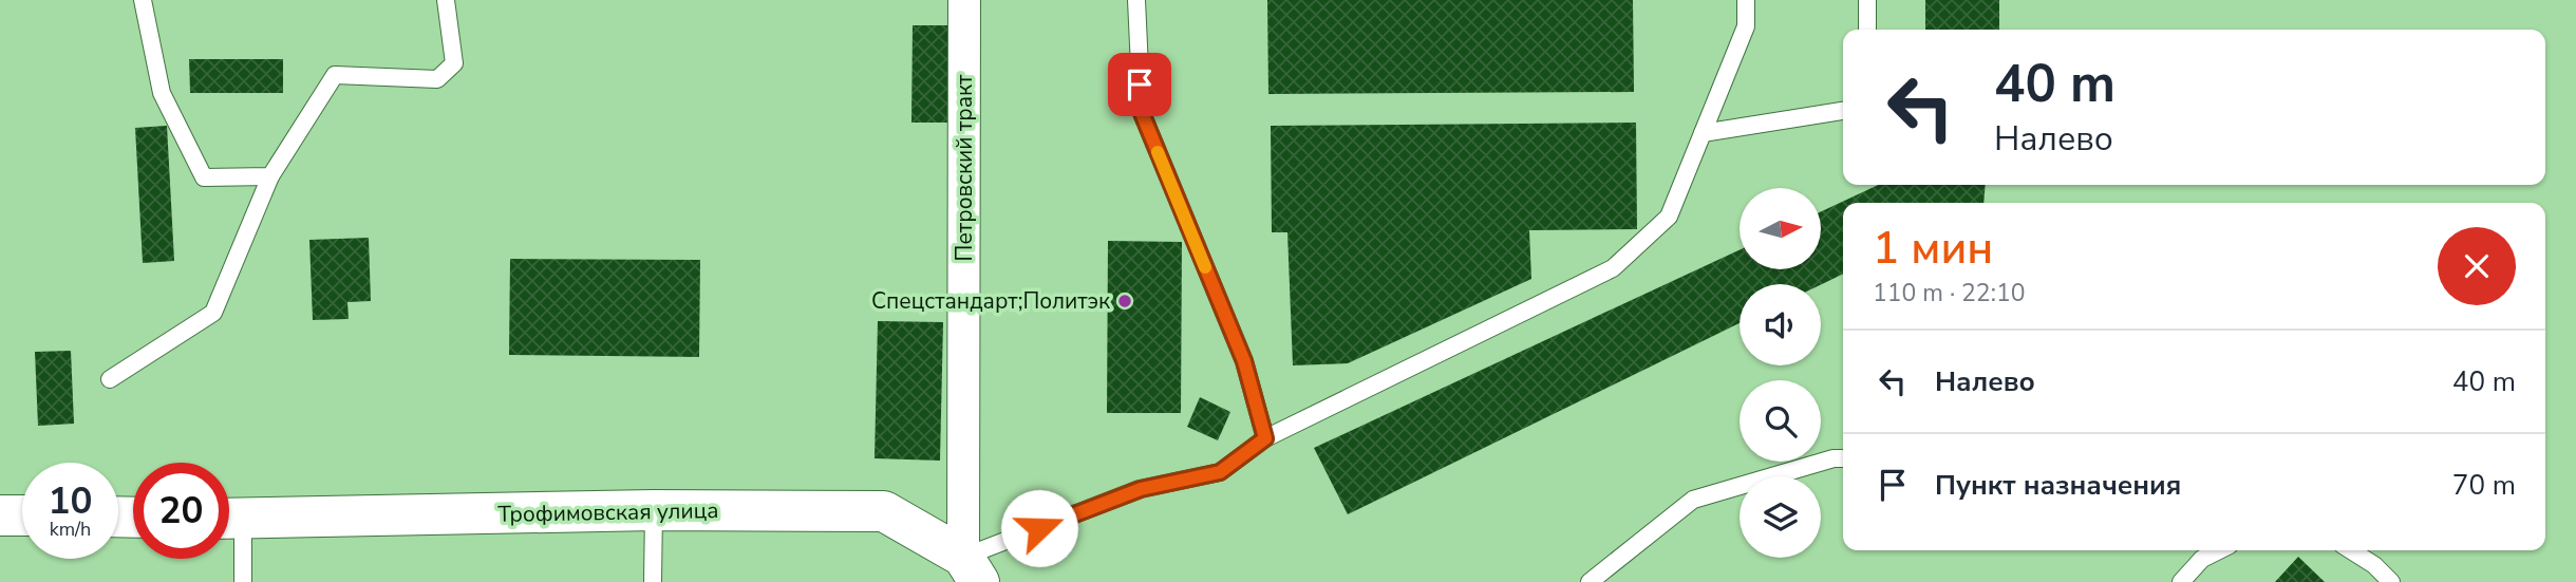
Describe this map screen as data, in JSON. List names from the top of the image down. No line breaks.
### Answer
{"streets":{"street":["Петровский тракт","Трофимовская улица"]},"crossings":[["Петровский тракт","Трофимовская улица"]],"places":["Спецстандарт;Политэк"],"north":"right","page":{"turn":["40 m","Налево"],"heading":["1 мин","110 m · 22:10"],"list":[{"name":"Налево","value":"40 m"},{"name":"Пункт назначения","value":"70 m"}],"speed":"10 km/h","limit":"20"}}
